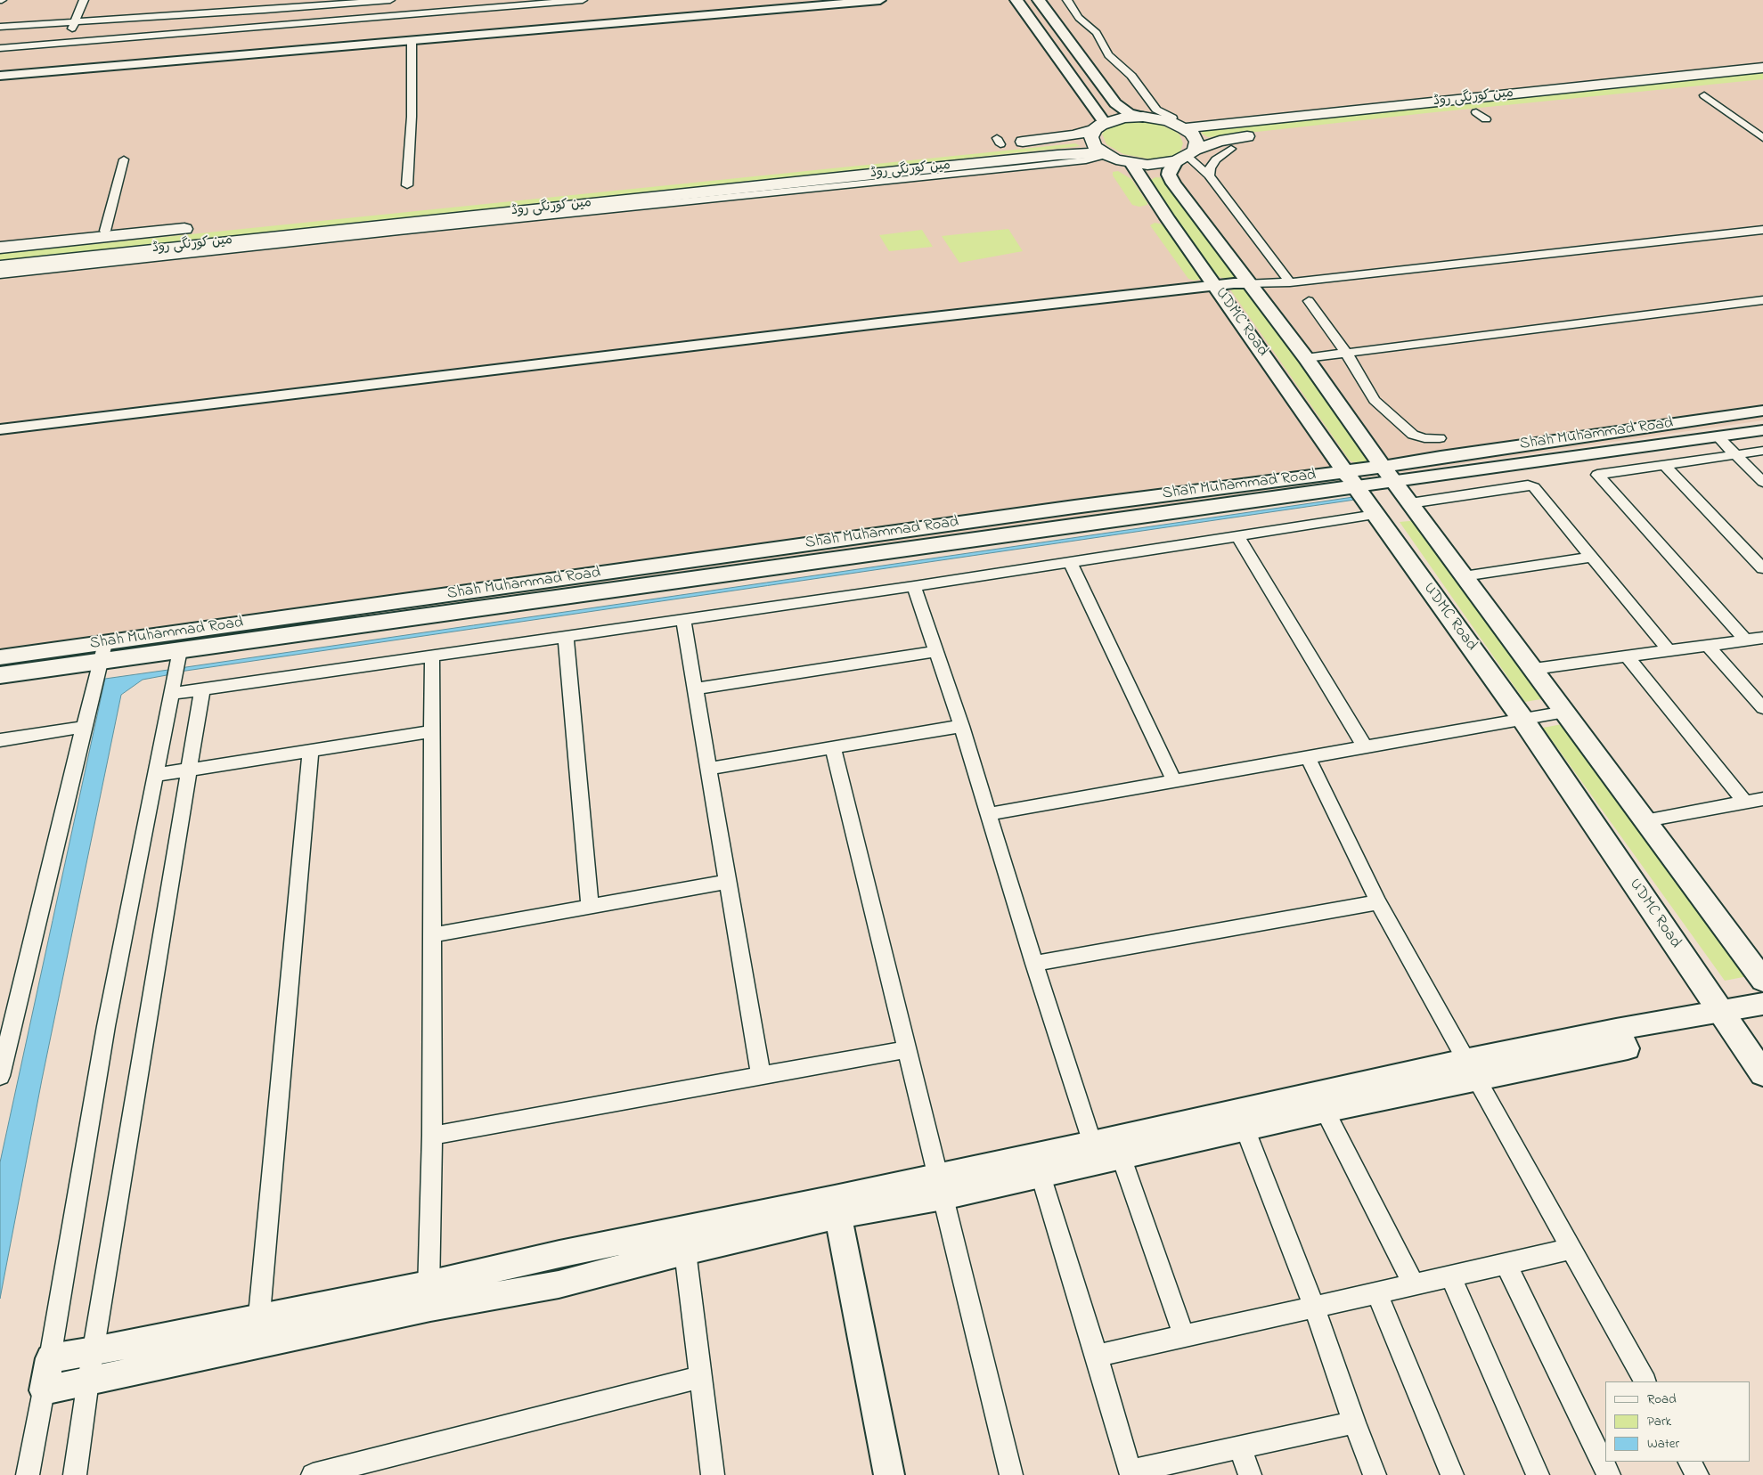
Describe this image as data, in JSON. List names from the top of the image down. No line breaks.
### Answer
{"streets":{"main road":["مین کورنگی روڈ","UDMC Road","Shah Muhammad Road"]},"crossings":[["مین کورنگی روڈ","UDMC Road"],["UDMC Road","Shah Muhammad Road"]],"legend":["Road","Park","Water"]}
